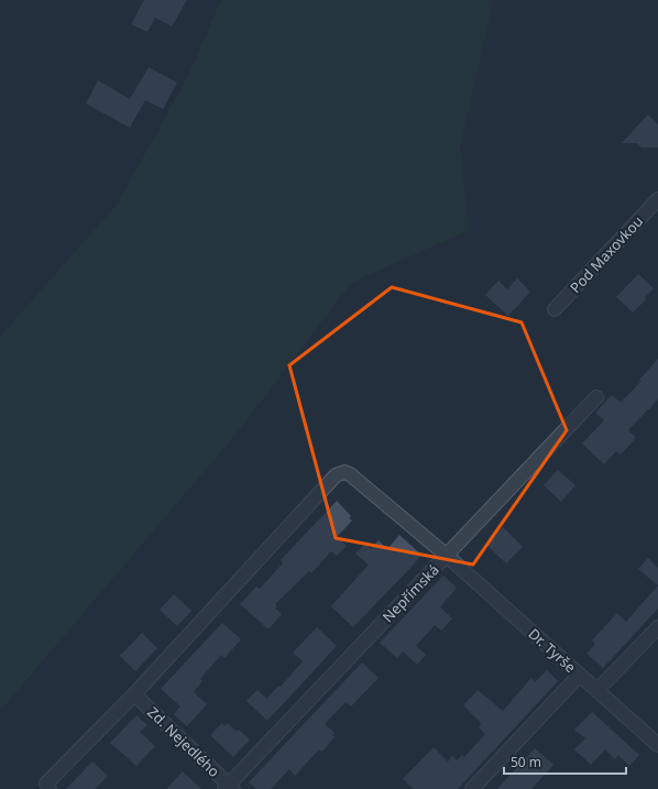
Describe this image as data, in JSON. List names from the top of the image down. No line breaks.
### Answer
{"streets":{"street":["Pod Maxovkou","Nepřímská","Dr. Tyrše","Zd. Nejedlého"]},"crossings":[["Nepřímská","Dr. Tyrše"],["Nepřímská","Zd. Nejedlého"],["Dr. Tyrše","Zd. Nejedlého"]],"scale_bar":"50 m"}
